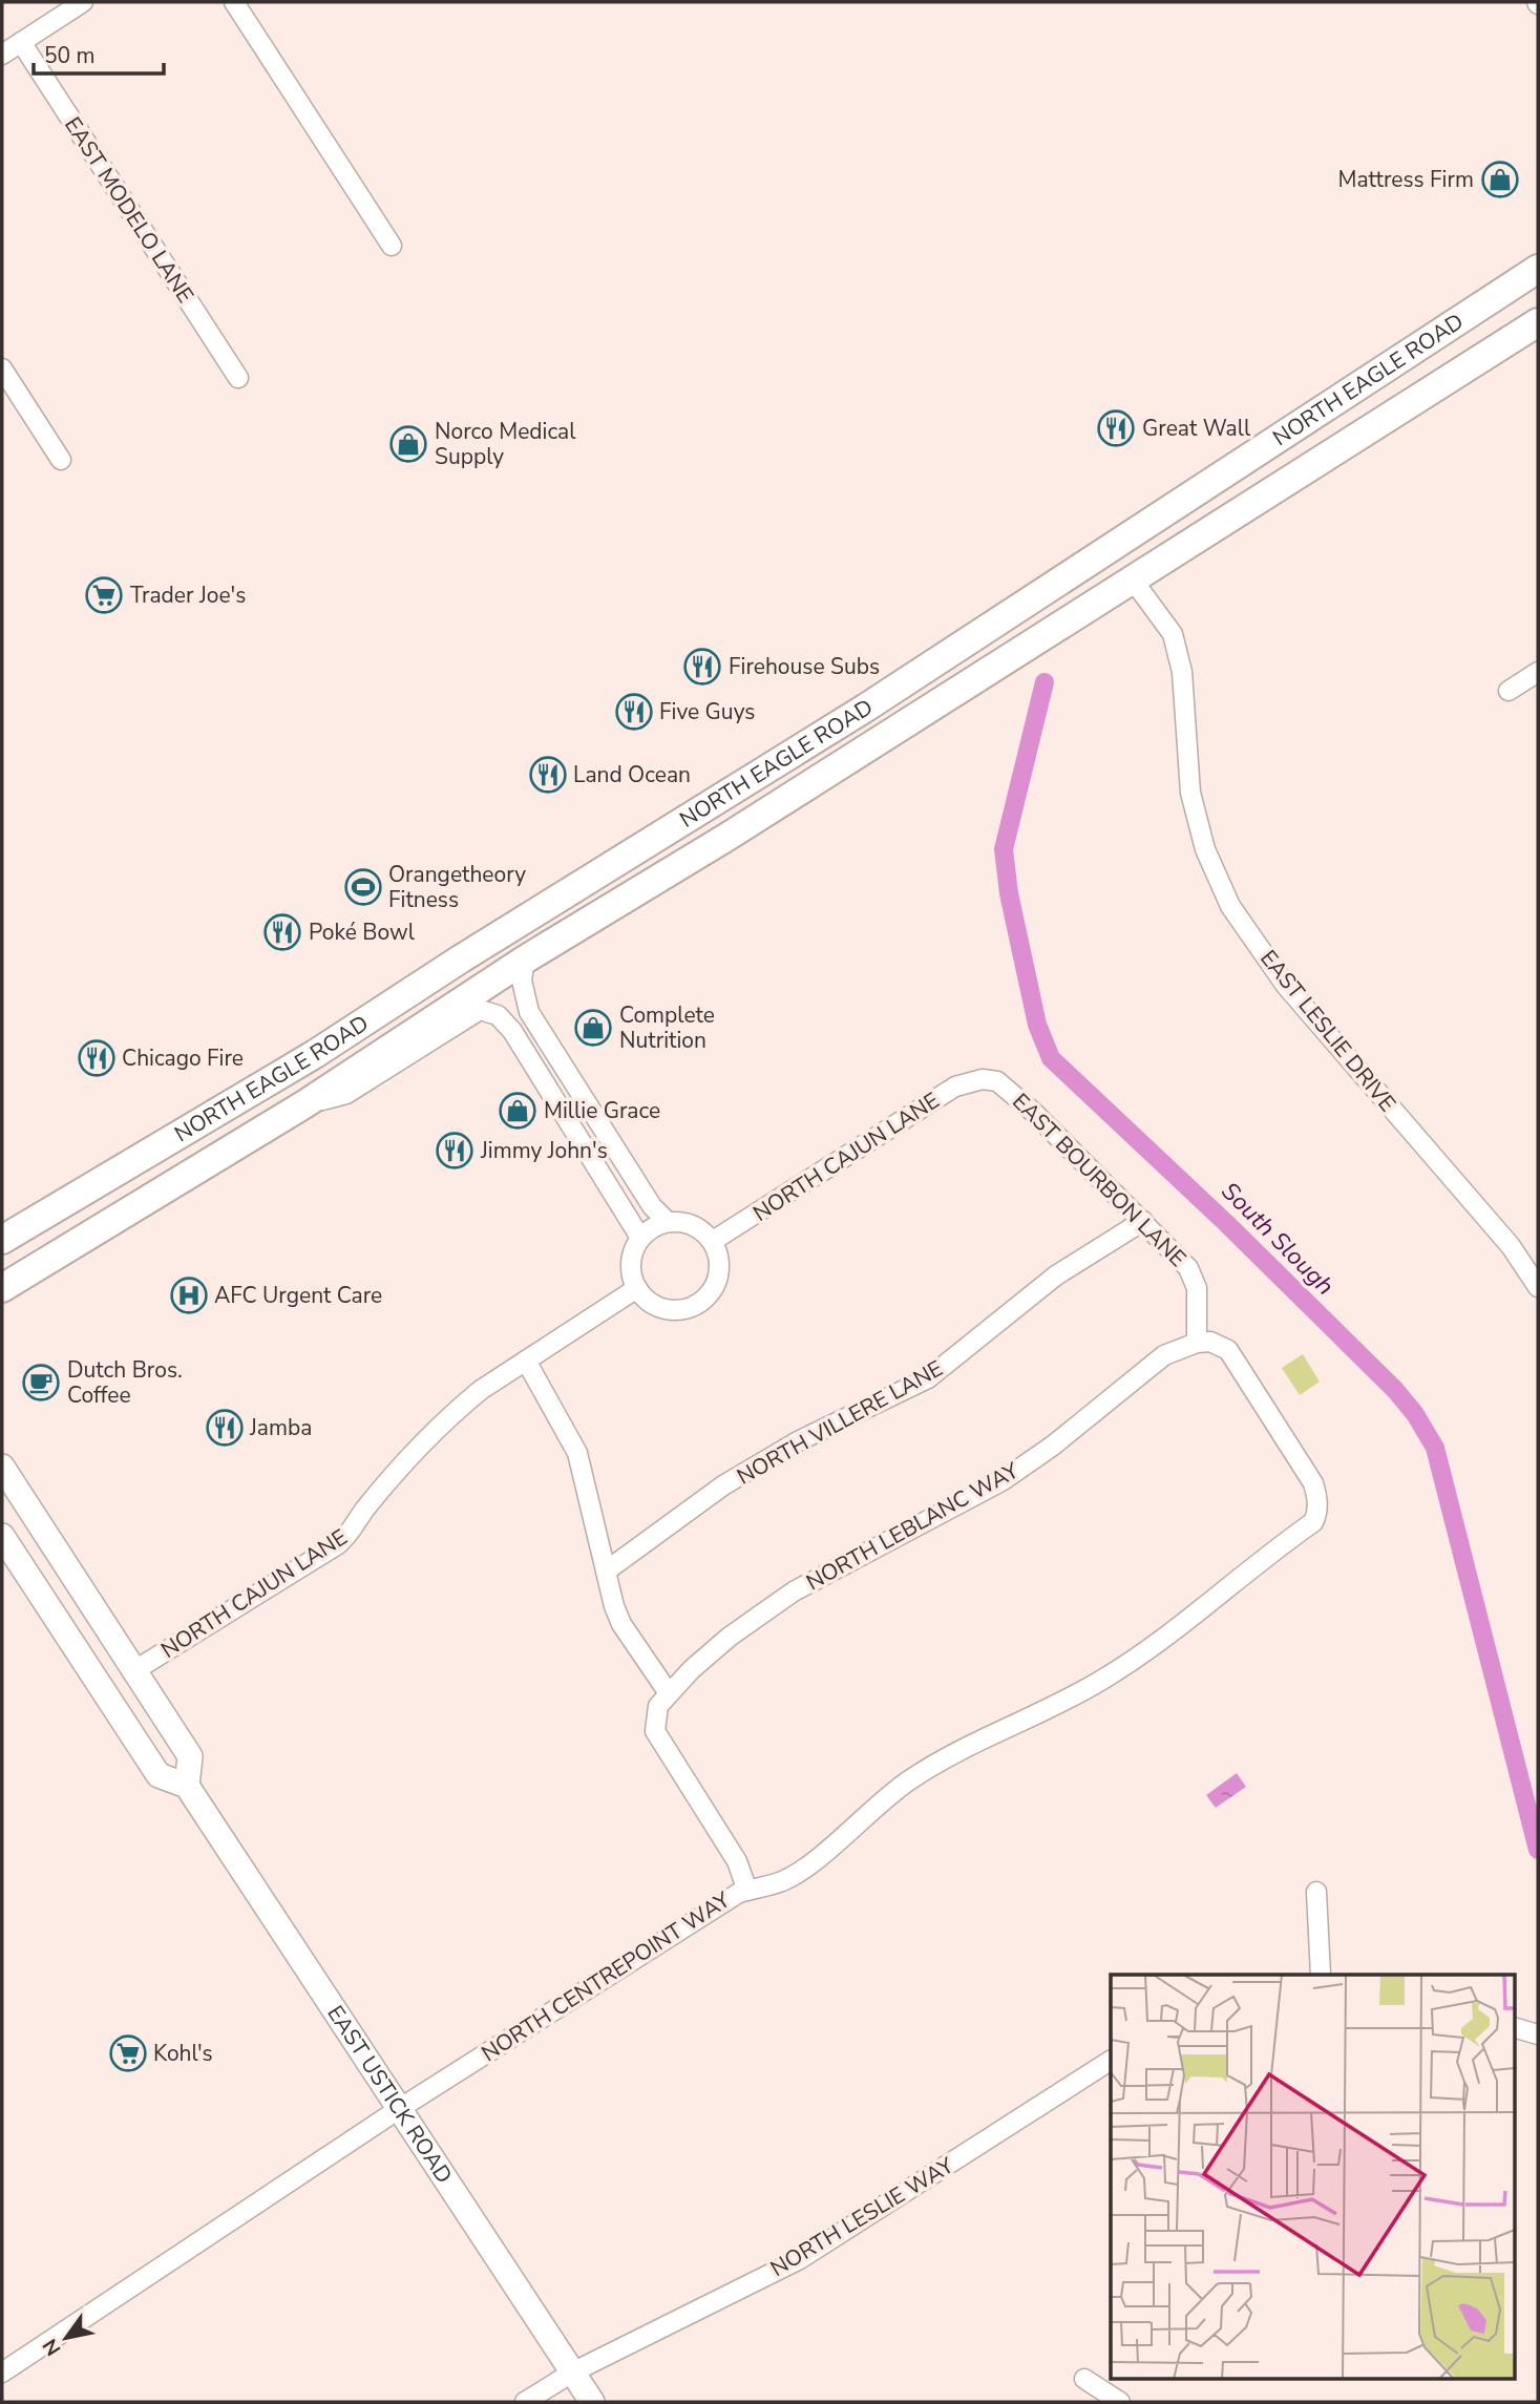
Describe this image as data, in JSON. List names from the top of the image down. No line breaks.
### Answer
{"streets":{"highway":["NORTH EAGLE ROAD"],"main road":["EAST USTICK ROAD"],"street":["EAST MODELO LANE","EAST LESLIE DRIVE","NORTH CAJUN LANE","EAST BOURBON LANE","NORTH VILLERE LANE","NORTH LEBLANC WAY","NORTH CENTREPOINT WAY","NORTH LESLIE WAY"]},"crossings":[["NORTH EAGLE ROAD","EAST LESLIE DRIVE"],["NORTH CAJUN LANE","EAST BOURBON LANE"],["EAST BOURBON LANE","NORTH VILLERE LANE"],["EAST BOURBON LANE","NORTH LEBLANC WAY"],["EAST BOURBON LANE","NORTH CENTREPOINT WAY"],["NORTH LEBLANC WAY","NORTH CENTREPOINT WAY"],["NORTH CENTREPOINT WAY","EAST USTICK ROAD"],["EAST USTICK ROAD","NORTH LESLIE WAY"]],"water":["South Slough"],"places":{"shop":["Mattress Firm","Norco Medical Supply","Complete Nutrition","Millie Grace"],"restaurant":["Great Wall","Firehouse Subs","Five Guys","Land Ocean","Poké Bowl","Chicago Fire","Jimmy John's","Jamba"],"supermarket":["Trader Joe's","Kohl's"],"sports":["Orangetheory Fitness"],"hospital":["AFC Urgent Care"],"cafe":["Dutch Bros. Coffee"]},"scale_bar":"50 m","north":"bottom left"}
